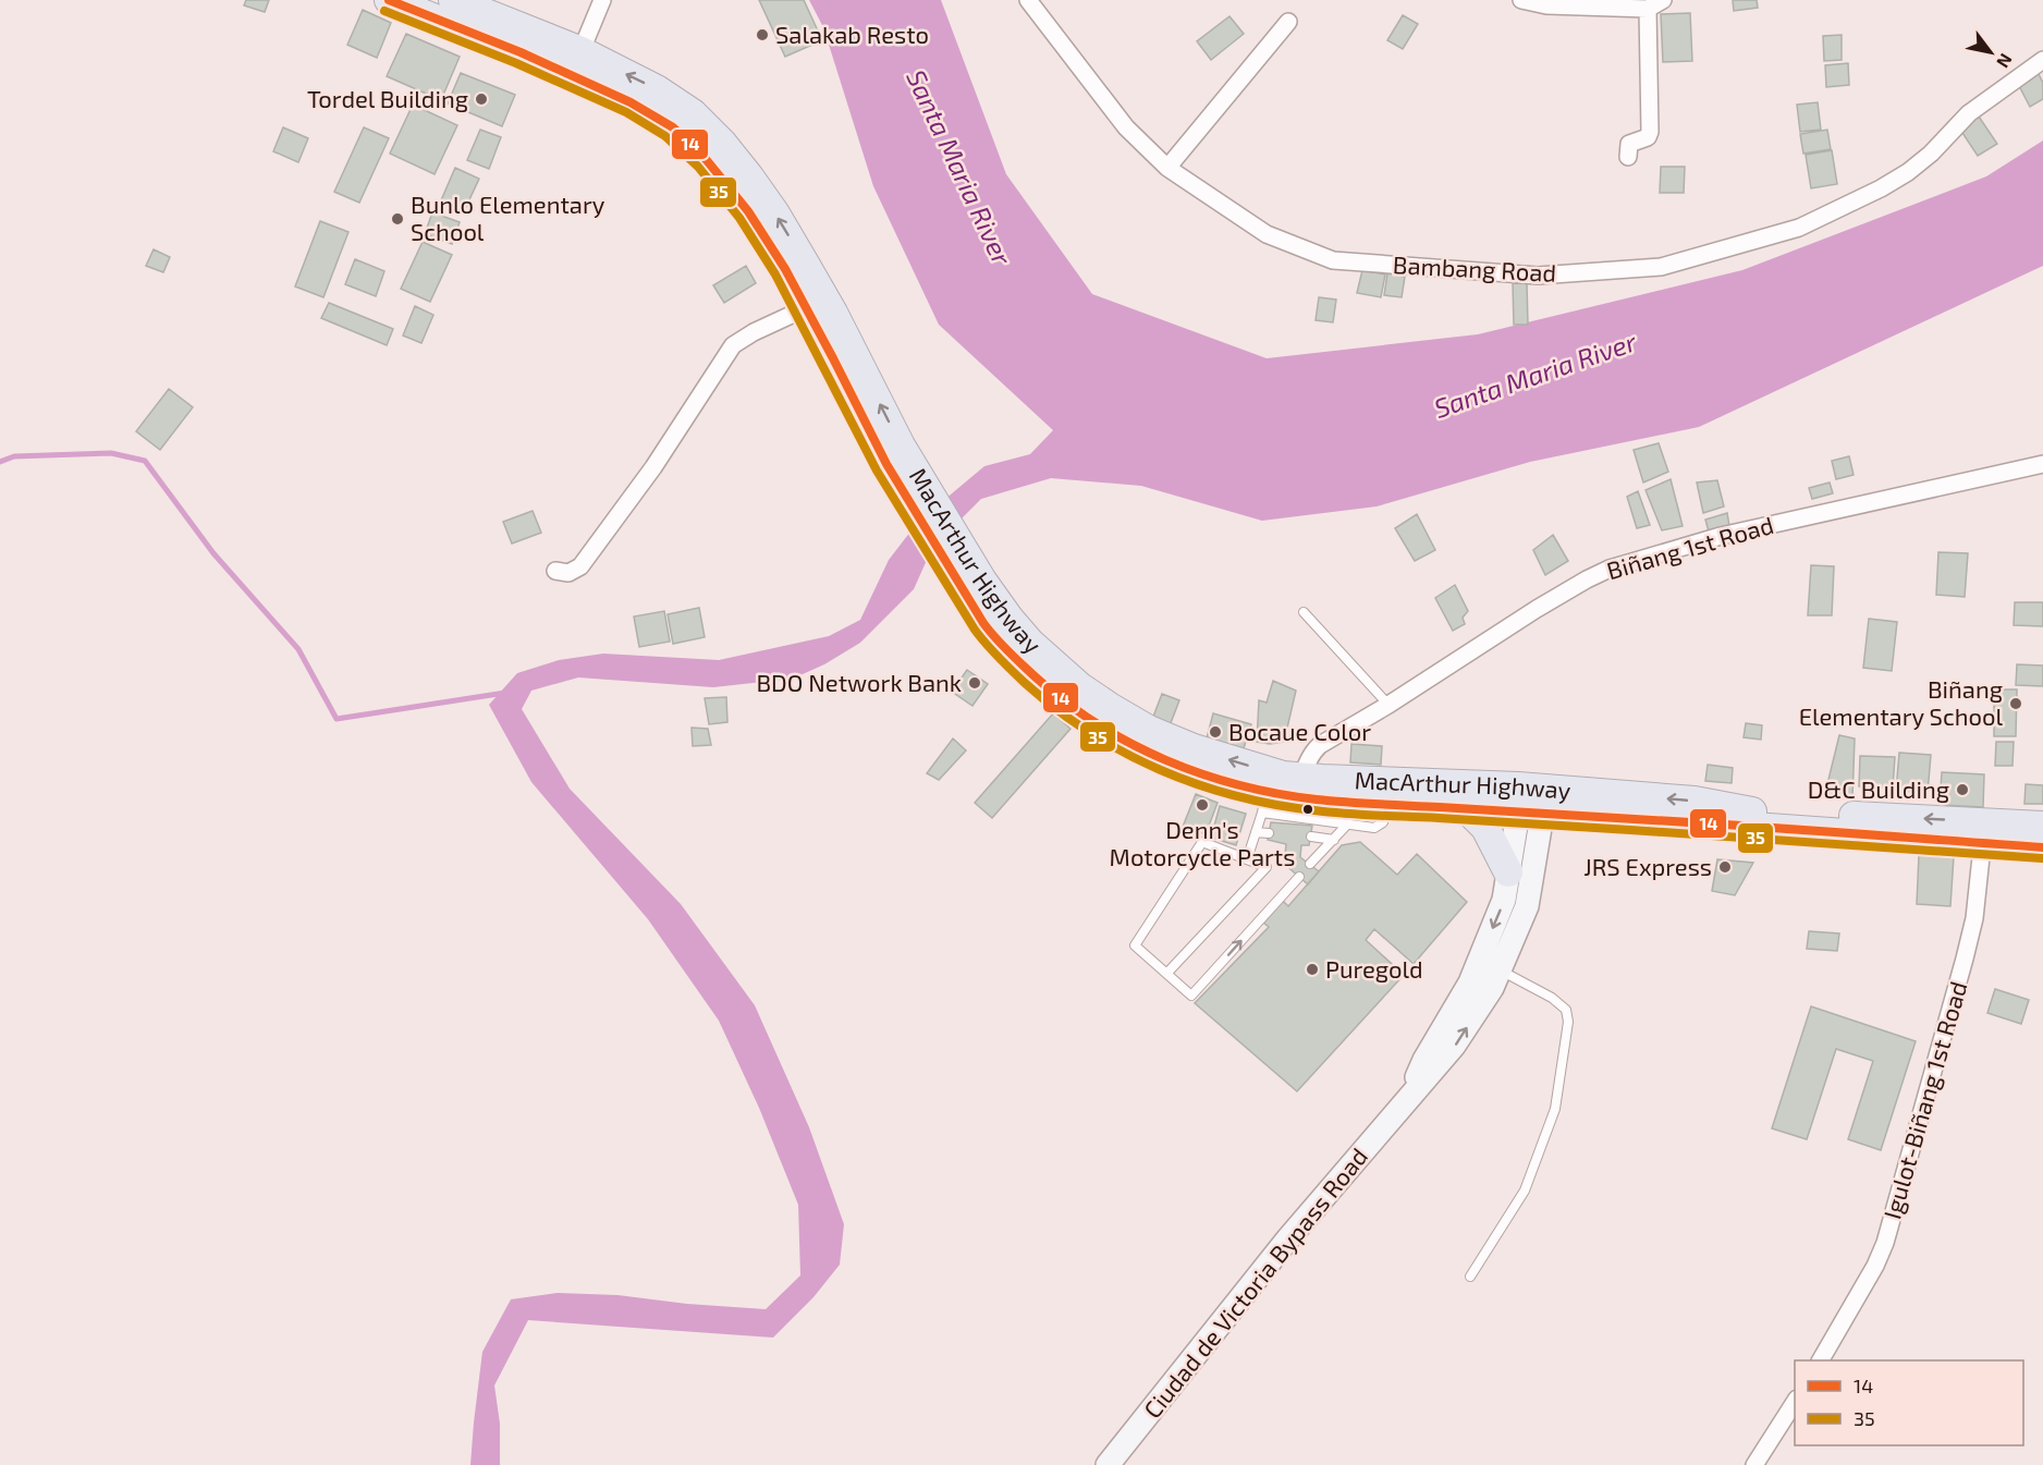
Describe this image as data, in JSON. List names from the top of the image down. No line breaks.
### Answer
{"streets":{"highway":["MacArthur Highway"],"main road":["Ciudad de Victoria Bypass Road"],"street":["Bambang Road","Biñang 1st Road","Igulot-Biñang 1st Road"]},"crossings":[["Biñang 1st Road","MacArthur Highway"],["MacArthur Highway","Igulot-Biñang 1st Road"],["MacArthur Highway","Ciudad de Victoria Bypass Road"]],"water":["Santa Maria River"],"places":["Salakab Resto","Tordel Building","Bunlo Elementary School","BDO Network Bank","Biñang Elementary School","Bocaue Color","D&C Building","Denn's Motorcycle Parts","JRS Express","Puregold"],"lines":["transit line 14","transit line 35"],"legend":["14","35"],"north":"bottom right"}
